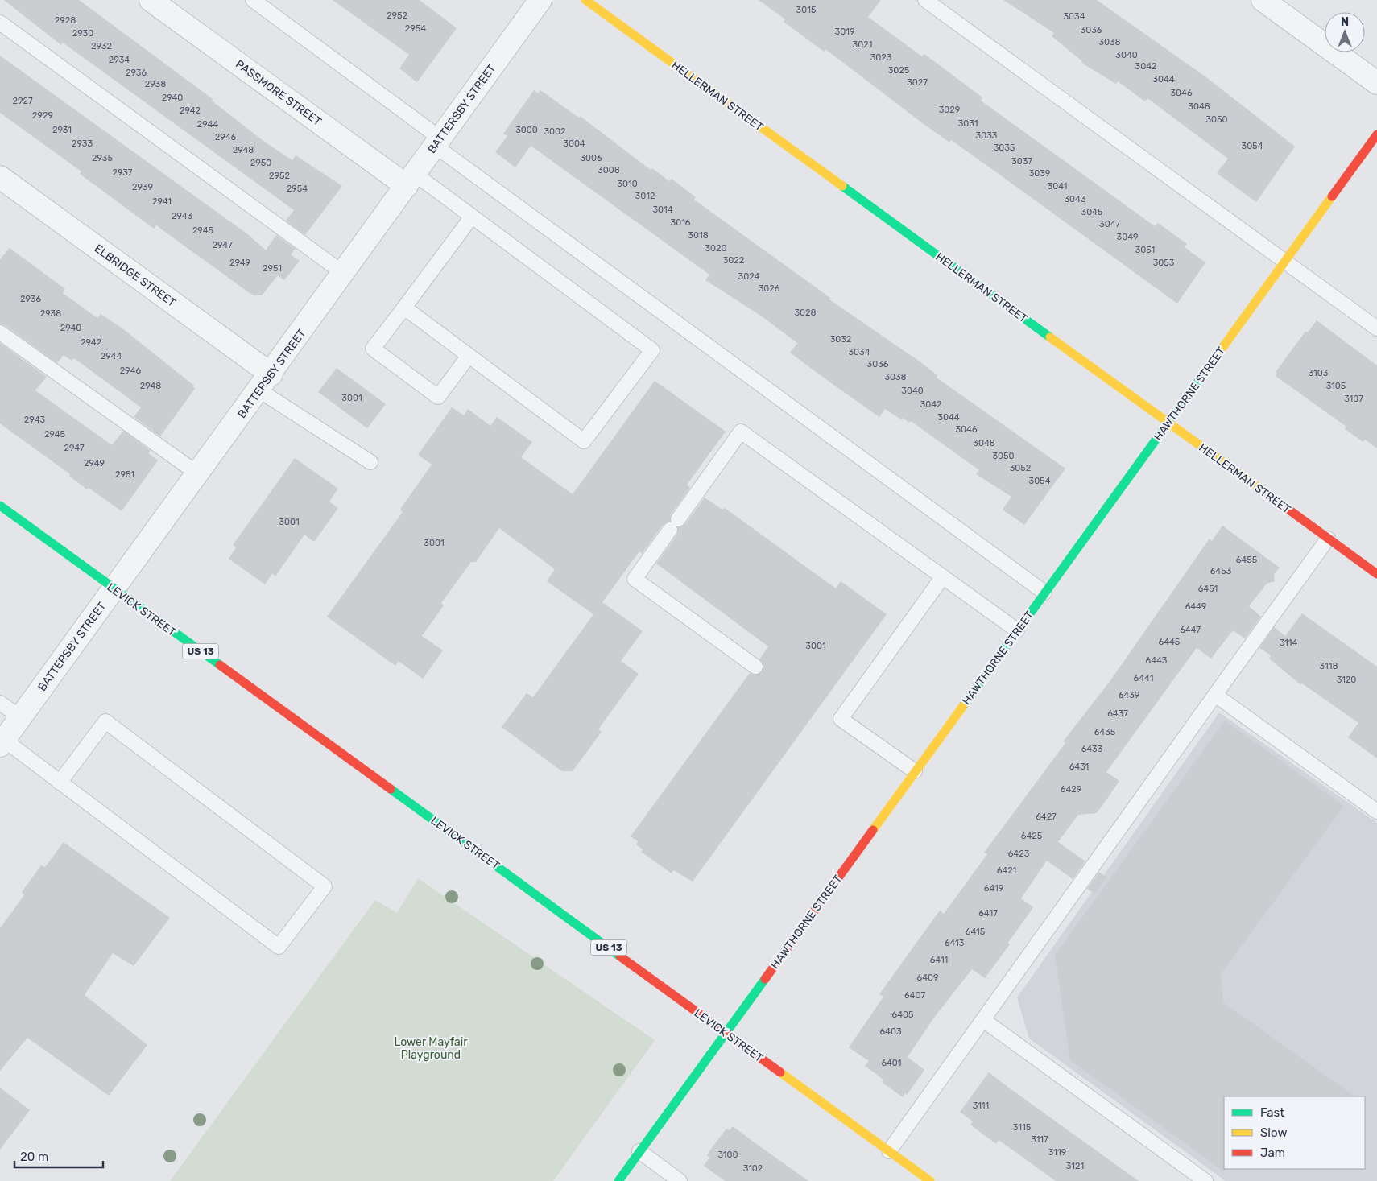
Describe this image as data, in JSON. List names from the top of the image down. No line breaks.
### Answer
{"streets":{"main road":["HELLERMAN STREET","HAWTHORNE STREET","LEVICK STREET","US 13"],"street":["PASSMORE STREET","BATTERSBY STREET","ELBRIDGE STREET"]},"crossings":[["PASSMORE STREET","BATTERSBY STREET"],["HELLERMAN STREET","HAWTHORNE STREET"],["BATTERSBY STREET","ELBRIDGE STREET"],["BATTERSBY STREET","LEVICK STREET"],["HAWTHORNE STREET","LEVICK STREET"]],"parks":["Lower Mayfair Playground"],"house_numbers":["3015","2952","3034","2928","2954","3036","3019","2930","3038","3021","2932","3040","3023","2934","3042","3025","2936","3044","3027","2938","3046","2940","2927","3048","3029","2942","2929","3050","3031","2944","2931","3000","3002","3033","2946","2933","3004","3054","3035","2948","2935","3006","3037","2950","3008","2937","3039","2952","3010","3041","2939","2954","3012","3043","2941","3014","3045","2943","3016","3047","2945","3018","3049","2947","3020","3051","3022","2949","3053","2951","3024","3026","2936","3028","2938","2940","3032","2942","3034","2944","3036","2946","3103","3038","2948","3105","3040","3001","3107","3042","3044","2943","3046","2945","3048","2947","3050","2949","3052","2951","3054","3001","3001","6455","6453","6451","6449","6447","6445","3114","3001","6443","3118","6441","3120","6439","6437","6435","6433","6431","6429","6427","6425","6423","6421","6419","6417","6415","6413","6411","6409","6407","6405","6403","6401","3111","3115","3117","3119","3100","3121","3102"],"legend":["Fast","Slow","Jam"],"scale_bar":"20 m","north":"top"}
